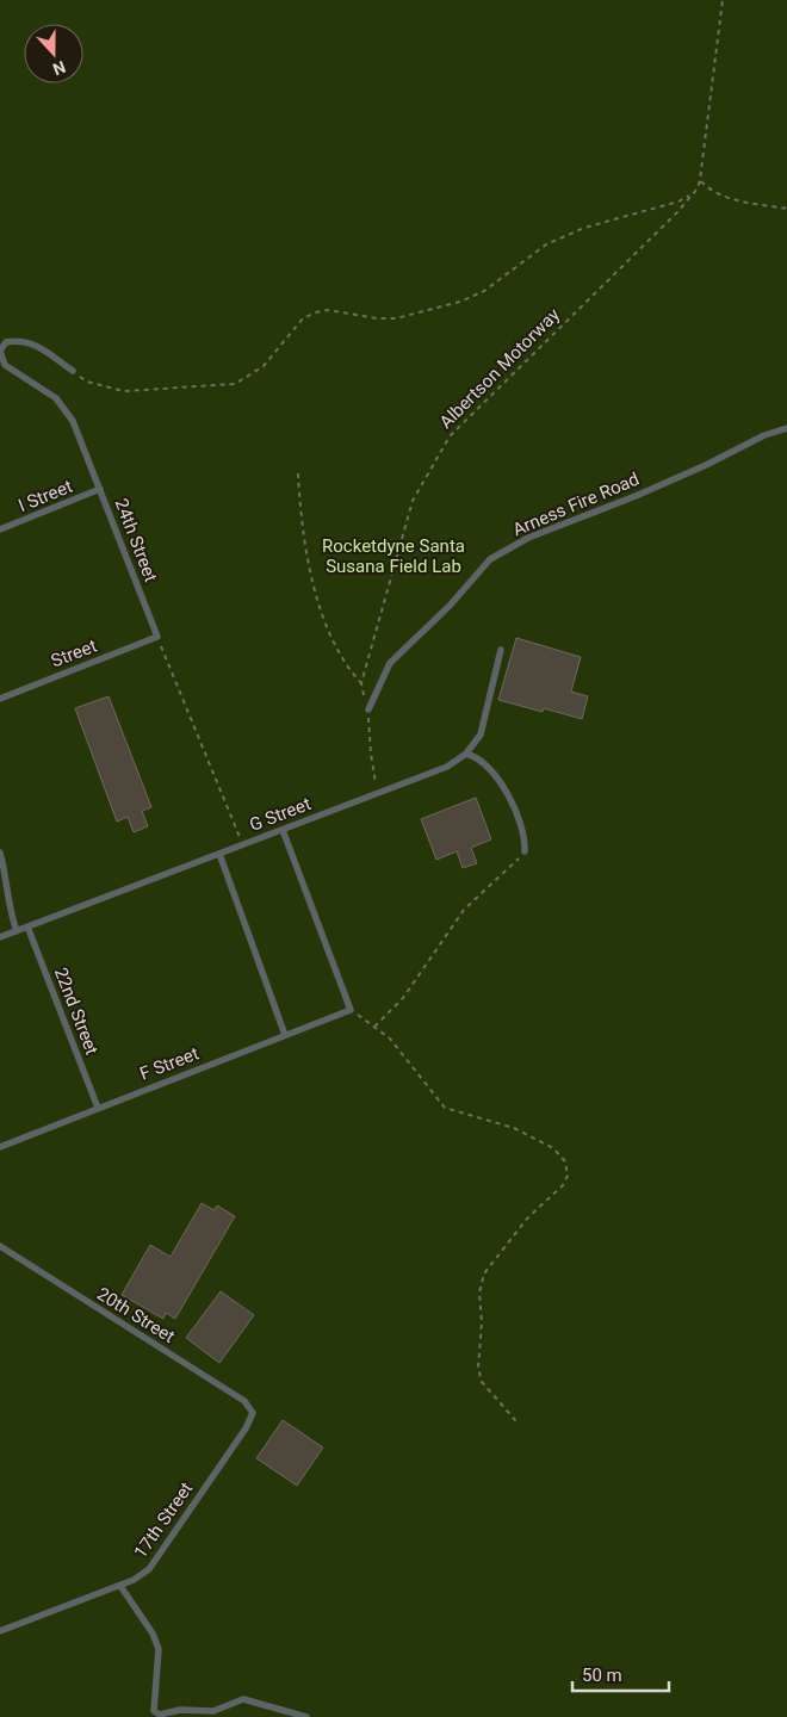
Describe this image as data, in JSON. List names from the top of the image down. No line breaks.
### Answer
{"streets":{"lane":["I Street","Arness Fire Road","24th Street","Street","G Street","22nd Street","F Street","20th Street","17th Street"],"path":["Albertson Motorway"]},"crossings":[["I Street","24th Street"],["24th Street","Street"],["G Street","22nd Street"],["22nd Street","F Street"],["20th Street","17th Street"]],"parks":["Rocketdyne Santa Susana Field Lab"],"scale_bar":"50 m","north":"bottom"}
